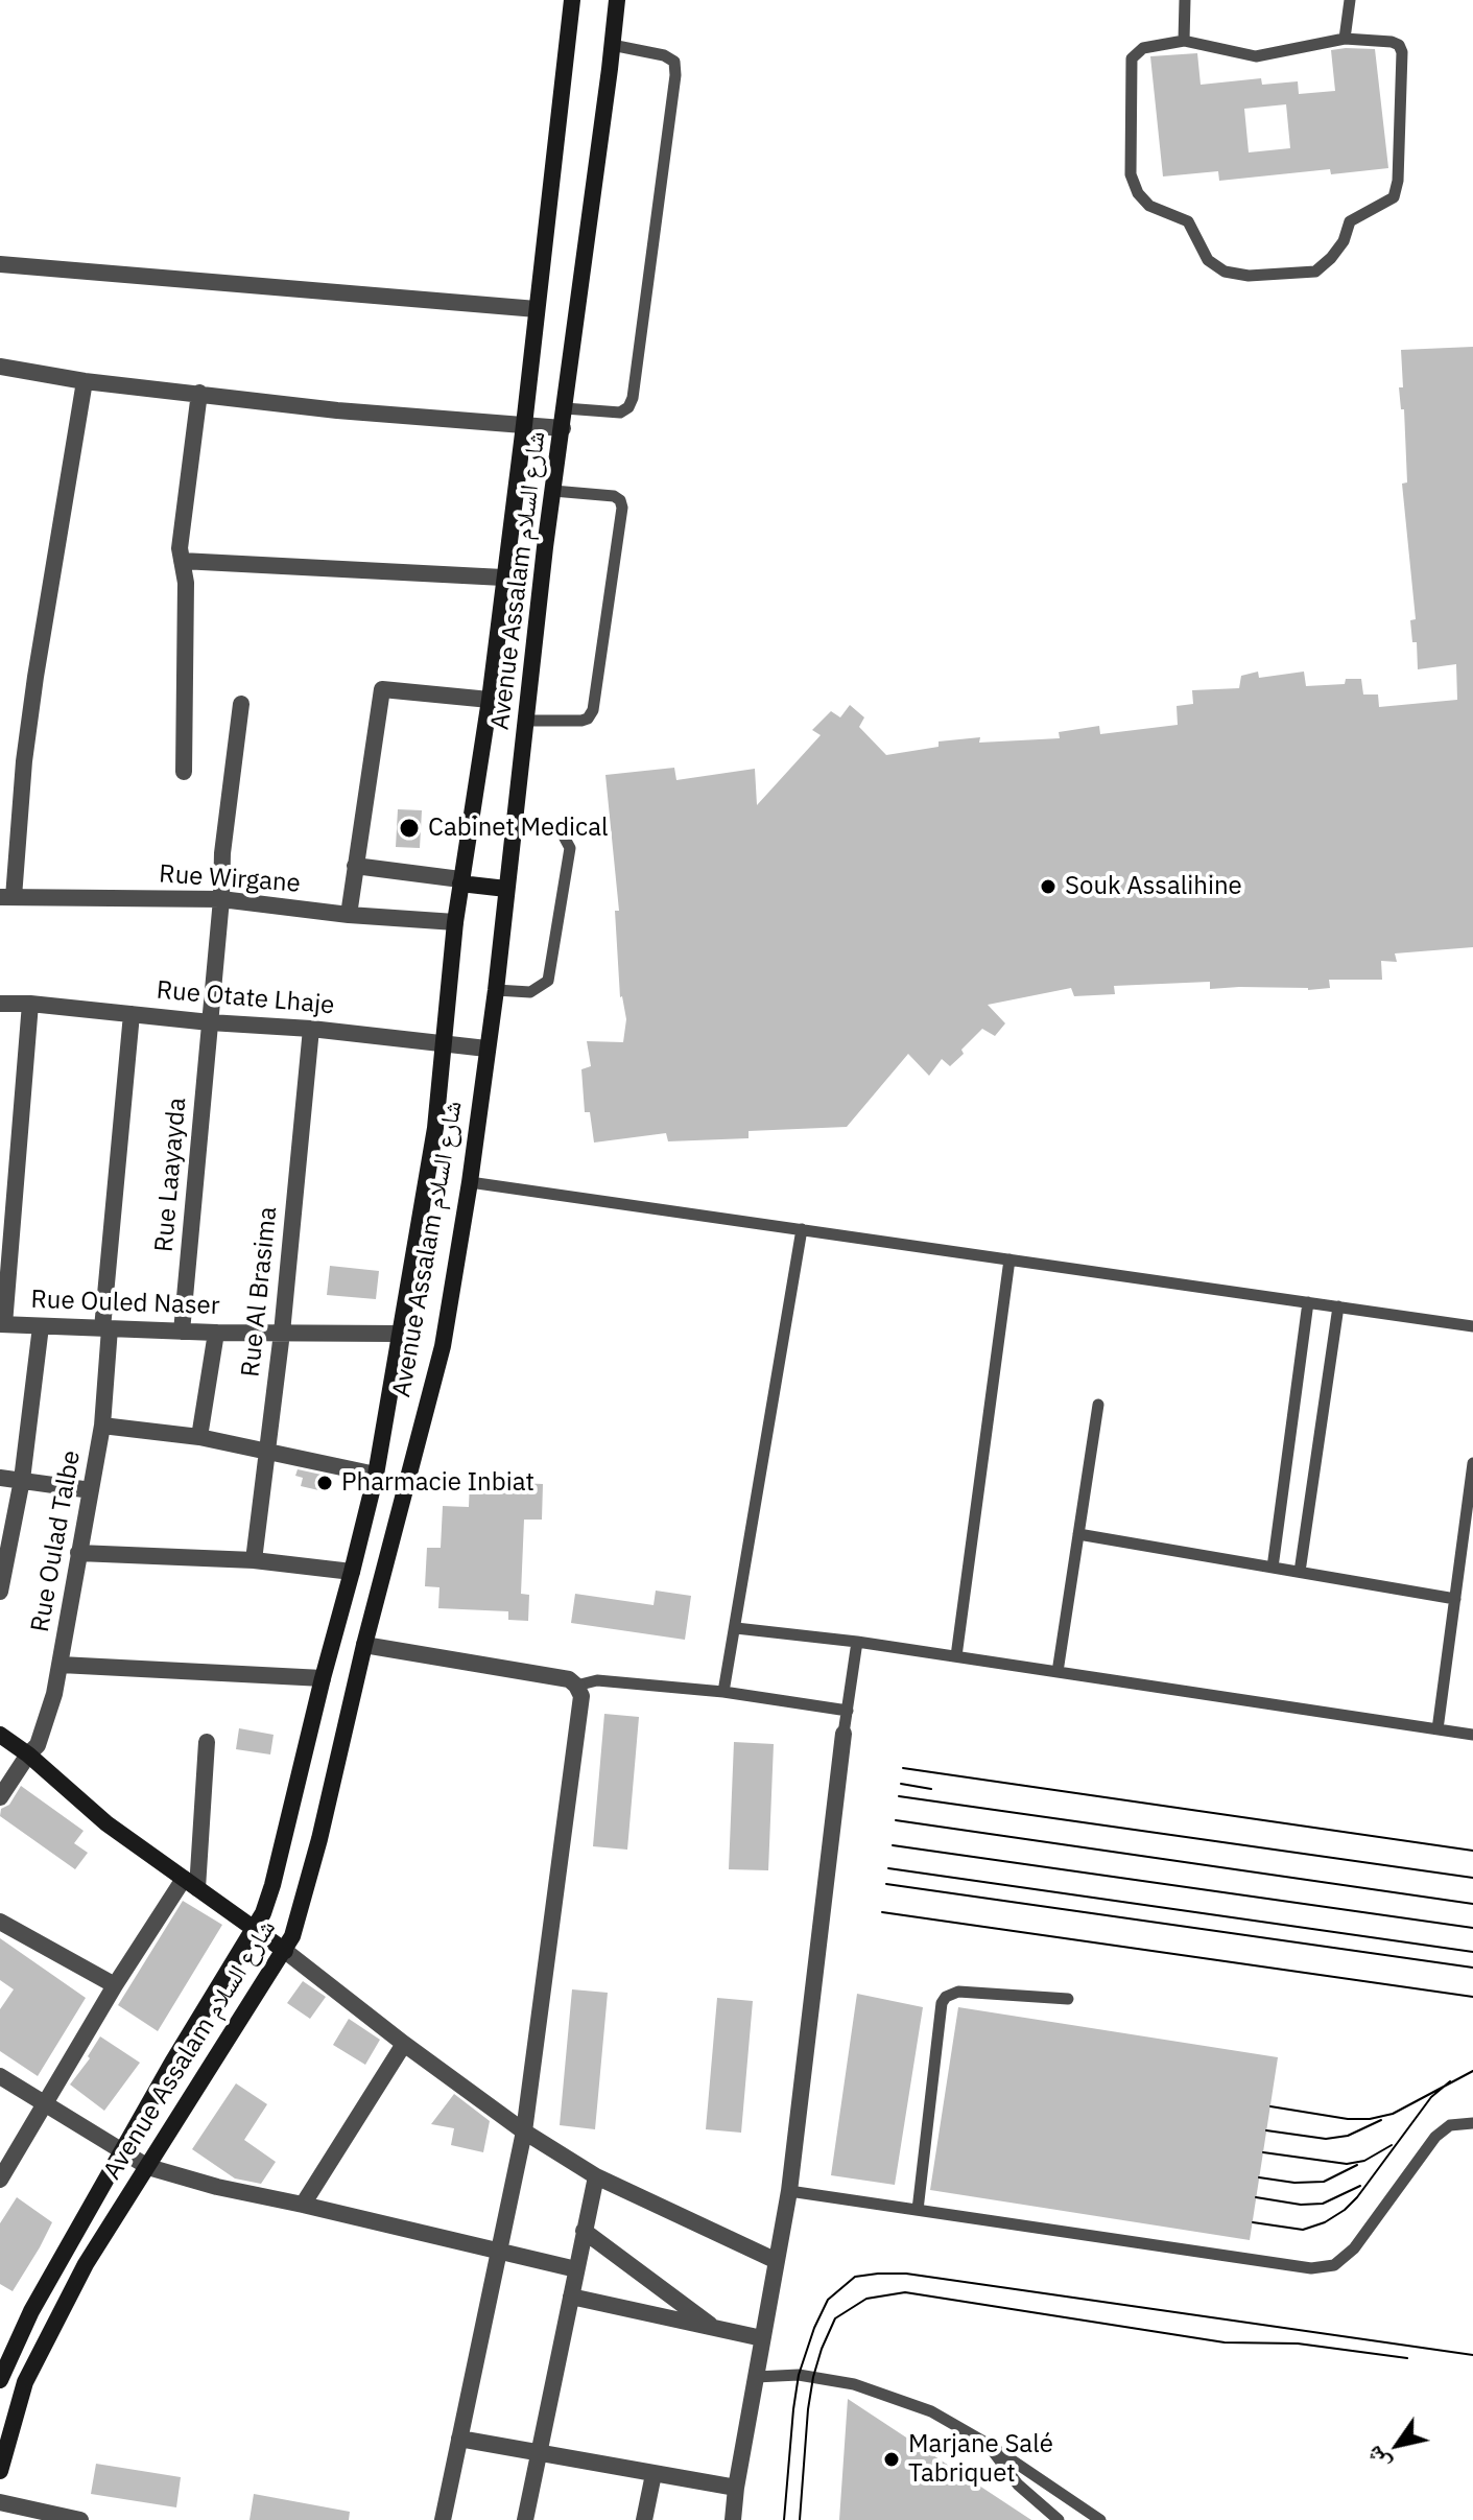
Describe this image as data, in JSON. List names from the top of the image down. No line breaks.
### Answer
{"streets":{"street":["Avenue Assalam شارع السلام","Rue Wirgane","Rue Otate Lhaje","Rue Laayayda","Rue Al Brasima","Rue Ouled Naser","Rue Oulad Talbe"]},"crossings":[["Avenue Assalam شارع السلام","Rue Wirgane"],["Avenue Assalam شارع السلام","Rue Otate Lhaje"],["Avenue Assalam شارع السلام","Rue Ouled Naser"],["Rue Wirgane","Rue Laayayda"],["Rue Otate Lhaje","Rue Laayayda"],["Rue Otate Lhaje","Rue Al Brasima"],["Rue Otate Lhaje","Rue Oulad Talbe"],["Rue Laayayda","Rue Ouled Naser"],["Rue Al Brasima","Rue Ouled Naser"],["Rue Ouled Naser","Rue Oulad Talbe"]],"places":["Cabinet Medical","Souk Assalihine","Pharmacie Inbiat","Marjane Salé Tabriquet"],"north":"bottom left"}
